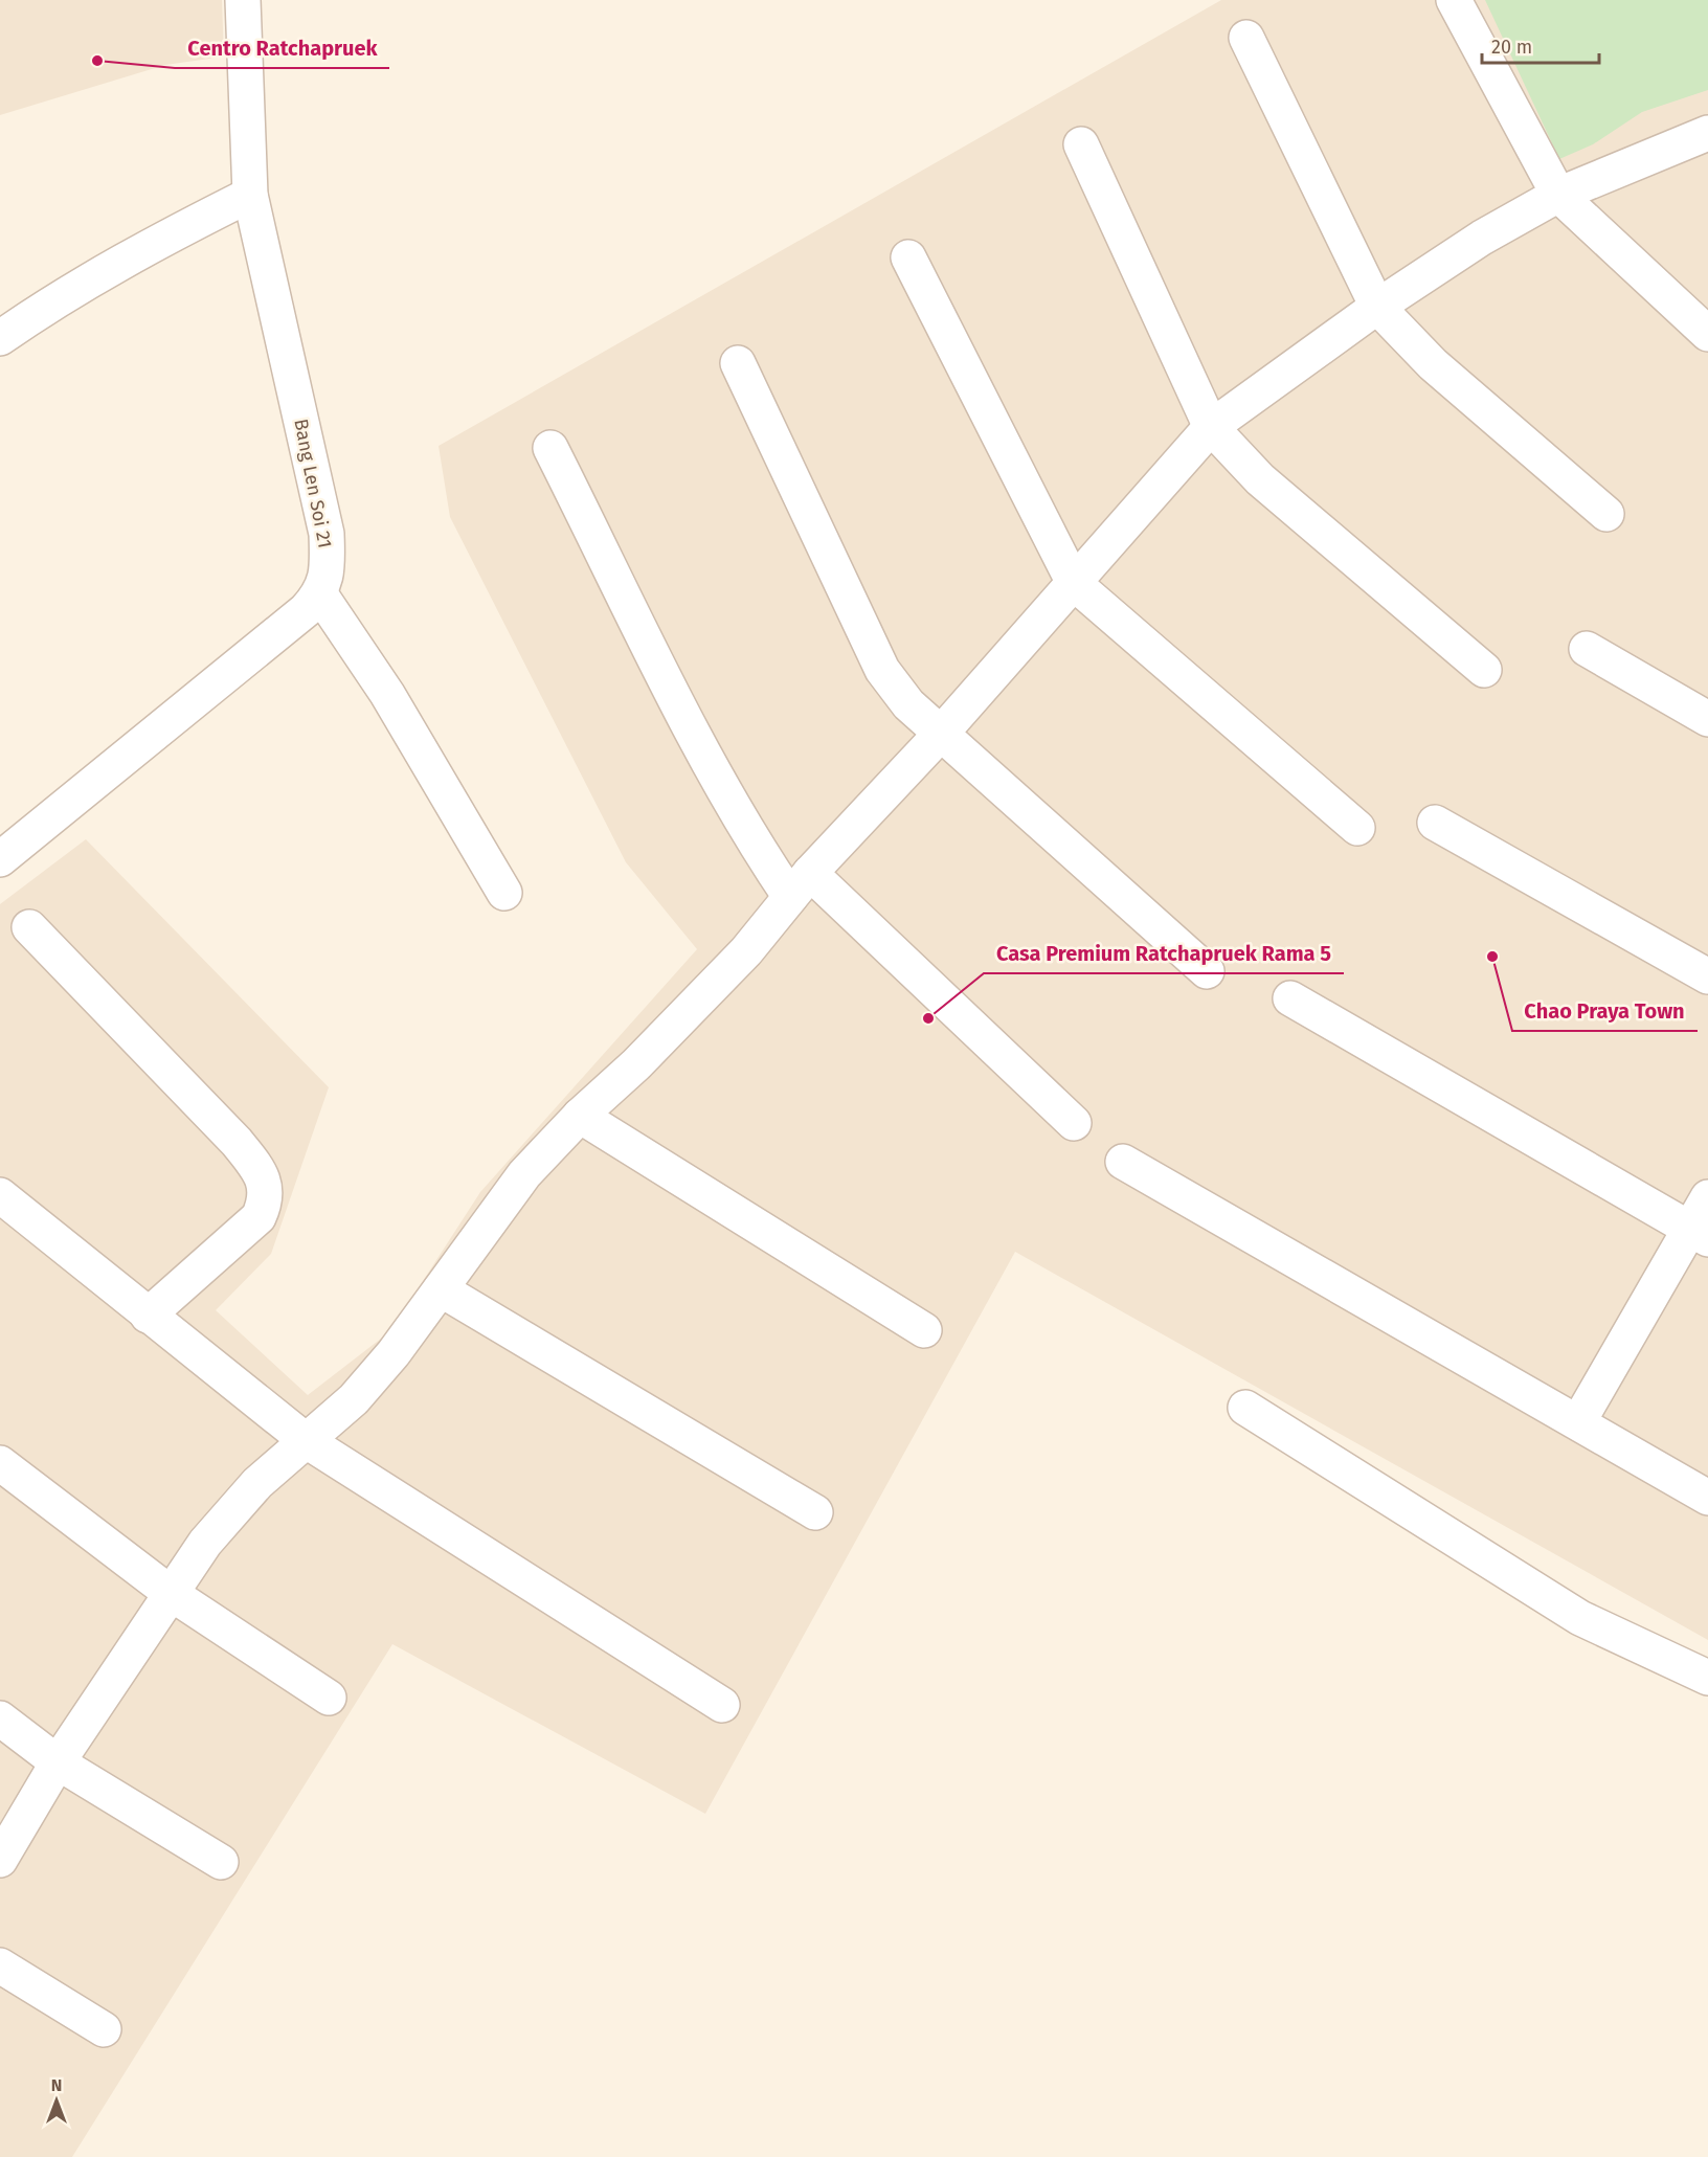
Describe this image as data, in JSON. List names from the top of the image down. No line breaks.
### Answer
{"streets":{"street":["Bang Len Soi 21"]},"places":["Centro Ratchapruek","Chao Praya Town","Casa Premium Ratchapruek Rama 5"],"scale_bar":"20 m","north":"top"}
